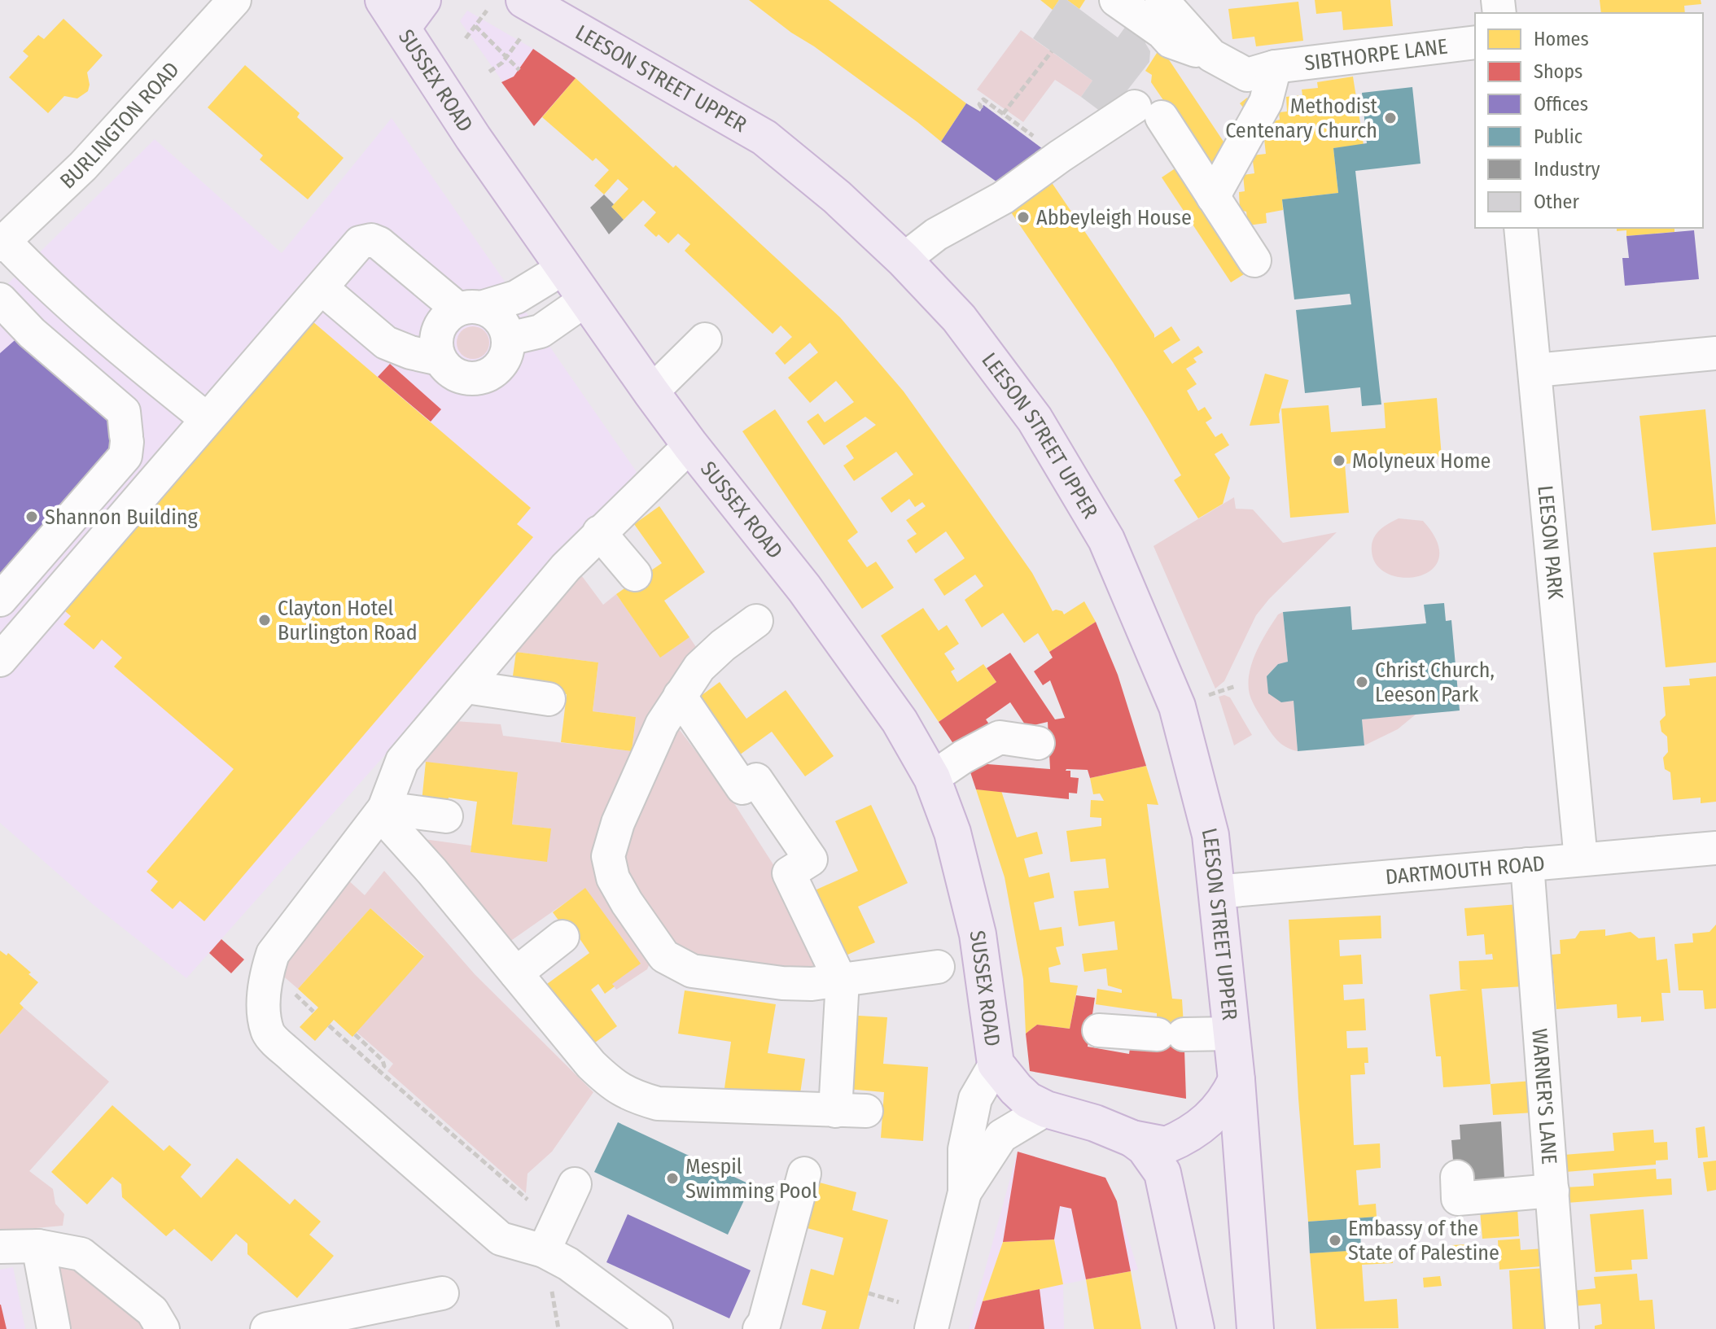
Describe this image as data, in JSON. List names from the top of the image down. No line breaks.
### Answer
{"streets":{"main road":["LEESON STREET UPPER","SUSSEX ROAD"],"street":["SIBTHORPE LANE","BURLINGTON ROAD","LEESON PARK","DARTMOUTH ROAD","WARNER'S LANE"]},"crossings":[["LEESON STREET UPPER","DARTMOUTH ROAD"],["LEESON PARK","DARTMOUTH ROAD"],["DARTMOUTH ROAD","WARNER'S LANE"]],"places":["Methodist Centenary Church","Abbeyleigh House","Molyneux Home","Shannon Building","Clayton Hotel Burlington Road","Christ Church, Leeson Park","Mespil Swimming Pool","Embassy of the State of Palestine"],"legend":["Homes","Shops","Offices","Public","Industry","Other"]}
